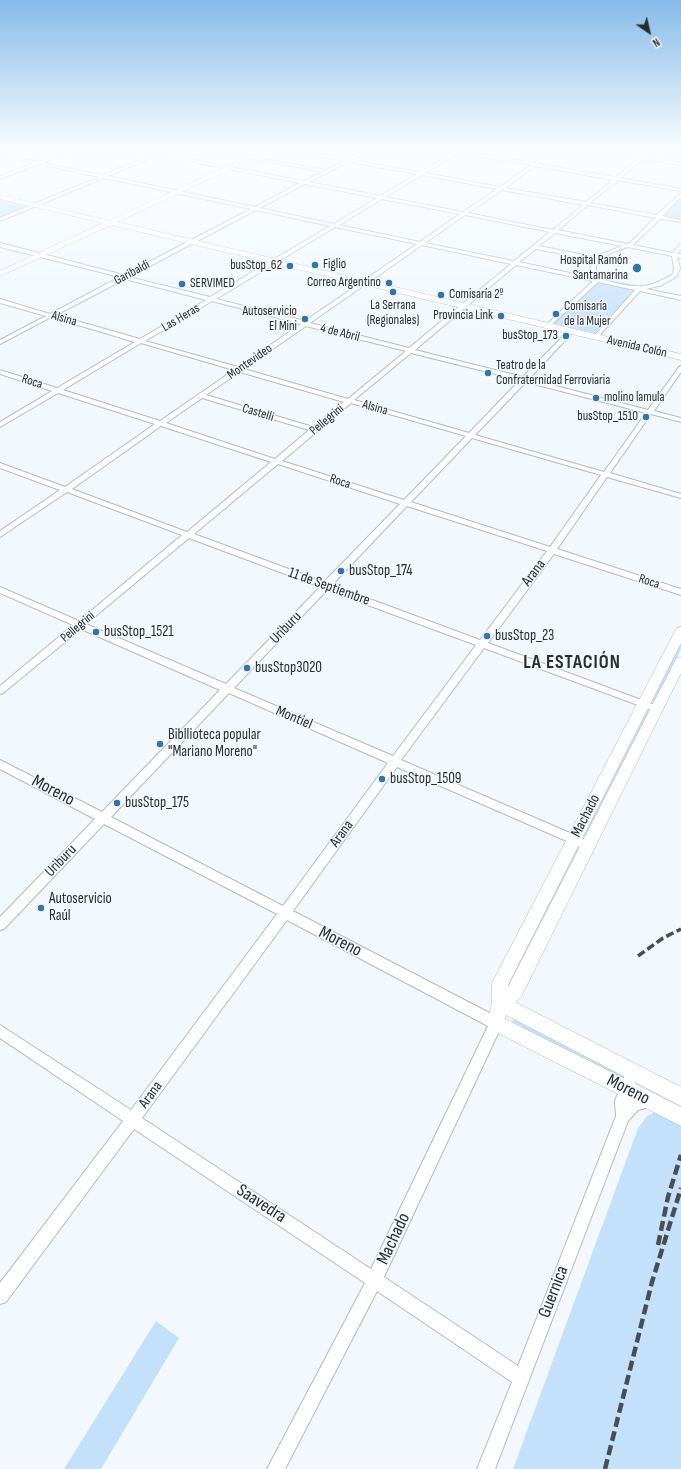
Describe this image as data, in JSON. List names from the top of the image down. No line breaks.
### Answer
{"streets":{"main road":["Avenida Colón"],"street":["Garibaldi","Las Heras","Alsina","4 de Abril","Montevideo","Roca","Castelli","Pellegrini","Arana","11 de Septiembre","Uriburu","Montiel","Moreno","Machado","Saavedra","Guernica"]},"crossings":[["Garibaldi","Alsina"],["Garibaldi","4 de Abril"],["Garibaldi","Avenida Colón"],["Las Heras","Alsina"],["Las Heras","4 de Abril"],["Las Heras","Avenida Colón"],["Las Heras","Roca"],["Alsina","Montevideo"],["Alsina","Pellegrini"],["Alsina","Arana"],["Alsina","Uriburu"],["4 de Abril","Montevideo"],["4 de Abril","Pellegrini"],["4 de Abril","Arana"],["4 de Abril","Uriburu"],["Avenida Colón","Montevideo"],["Avenida Colón","Pellegrini"],["Avenida Colón","Uriburu"],["Montevideo","Roca"],["Montevideo","Castelli"],["Montevideo","11 de Septiembre"],["Roca","Pellegrini"],["Roca","Arana"],["Roca","Uriburu"],["Castelli","Pellegrini"],["Pellegrini","11 de Septiembre"],["Pellegrini","Montiel"],["Arana","11 de Septiembre"],["Arana","Montiel"],["Arana","Moreno"],["Arana","Saavedra"],["11 de Septiembre","Uriburu"],["11 de Septiembre","Machado"],["Uriburu","Montiel"],["Uriburu","Moreno"],["Montiel","Machado"],["Moreno","Machado"],["Moreno","Guernica"],["Machado","Saavedra"],["Saavedra","Guernica"]],"districts":["LA ESTACIÓN"],"places":["Figlio","busStop_62","Hospital Ramón Santamarina","Correo Argentino","SERVIMED","La Serrana (Regionales)","Comisaría 2º","Comisaría de la Mujer","Provincia Link","Autoservicio El Mini","busStop_173","Teatro de la Confraternidad Ferroviaria","molino lamula","busStop_1510","busStop_174","busStop_1521","busStop_23","busStop3020","Bibllioteca popular \"Mariano Moreno\"","busStop_1509","busStop_175","Autoservicio Raúl"],"north":"bottom right"}
